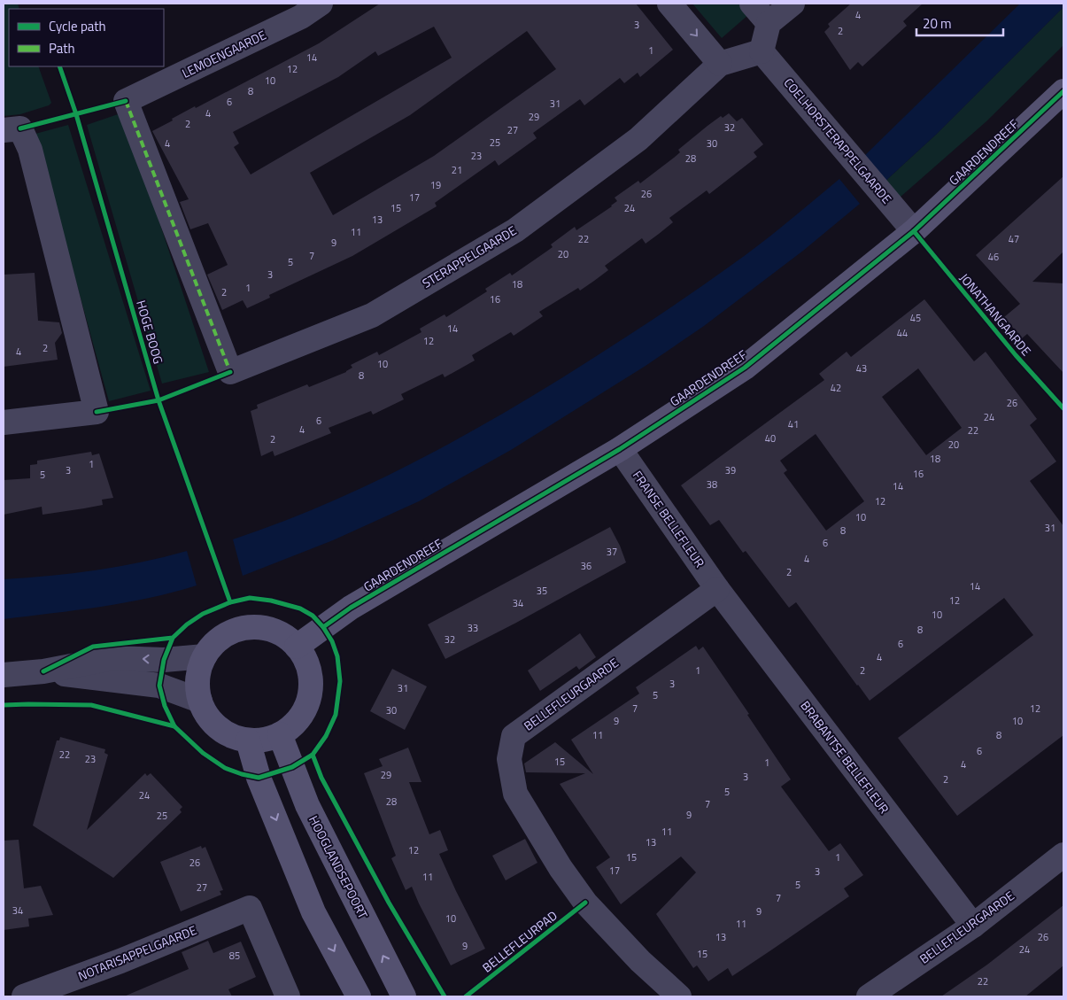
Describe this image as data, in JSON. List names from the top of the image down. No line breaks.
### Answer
{"streets":{"street":["LEMOENGAARDE","COELHORSTERAPPELGAARDE","GAARDENDREEF","STERAPPELGAARDE","FRANSE BELLEFLEUR","BELLEFLEURGAARDE","BRABANTSE BELLEFLEUR","HOOGLANDSEPOORT","NOTARISAPPELGAARDE"],"cycle path":["JONATHANGAARDE","HOGE BOOG","BELLEFLEURPAD"]},"crossings":[["LEMOENGAARDE","STERAPPELGAARDE"],["COELHORSTERAPPELGAARDE","GAARDENDREEF"],["COELHORSTERAPPELGAARDE","STERAPPELGAARDE"],["GAARDENDREEF","FRANSE BELLEFLEUR"],["GAARDENDREEF","HOOGLANDSEPOORT"],["FRANSE BELLEFLEUR","BELLEFLEURGAARDE"],["FRANSE BELLEFLEUR","BRABANTSE BELLEFLEUR"],["BELLEFLEURGAARDE","BRABANTSE BELLEFLEUR"]],"house_numbers":["4","3","2","1","14","12","10","8","6","31","4","29","2","32","27","25","4","30","23","28","21","19","26","17","15","24","13","11","22","47","9","20","7","46","5","3","18","1","2","16","45","14","44","12","2","4","10","43","8","42","26","24","6","41","4","22","40","2","20","18","1","3","39","16","5","38","14","12","10","31","8","6","37","4","36","2","14","35","12","34","10","33","8","32","6","4","1","2","3","31","5","7","12","30","9","10","11","8","6","22","23","15","1","4","29","3","2","5","24","28","7","9","25","11","13","12","15","1","26","17","3","11","5","27","7","34","9","10","11","13","26","9","24","15","85","22"],"legend":["Cycle path","Path"],"scale_bar":"20 m"}
